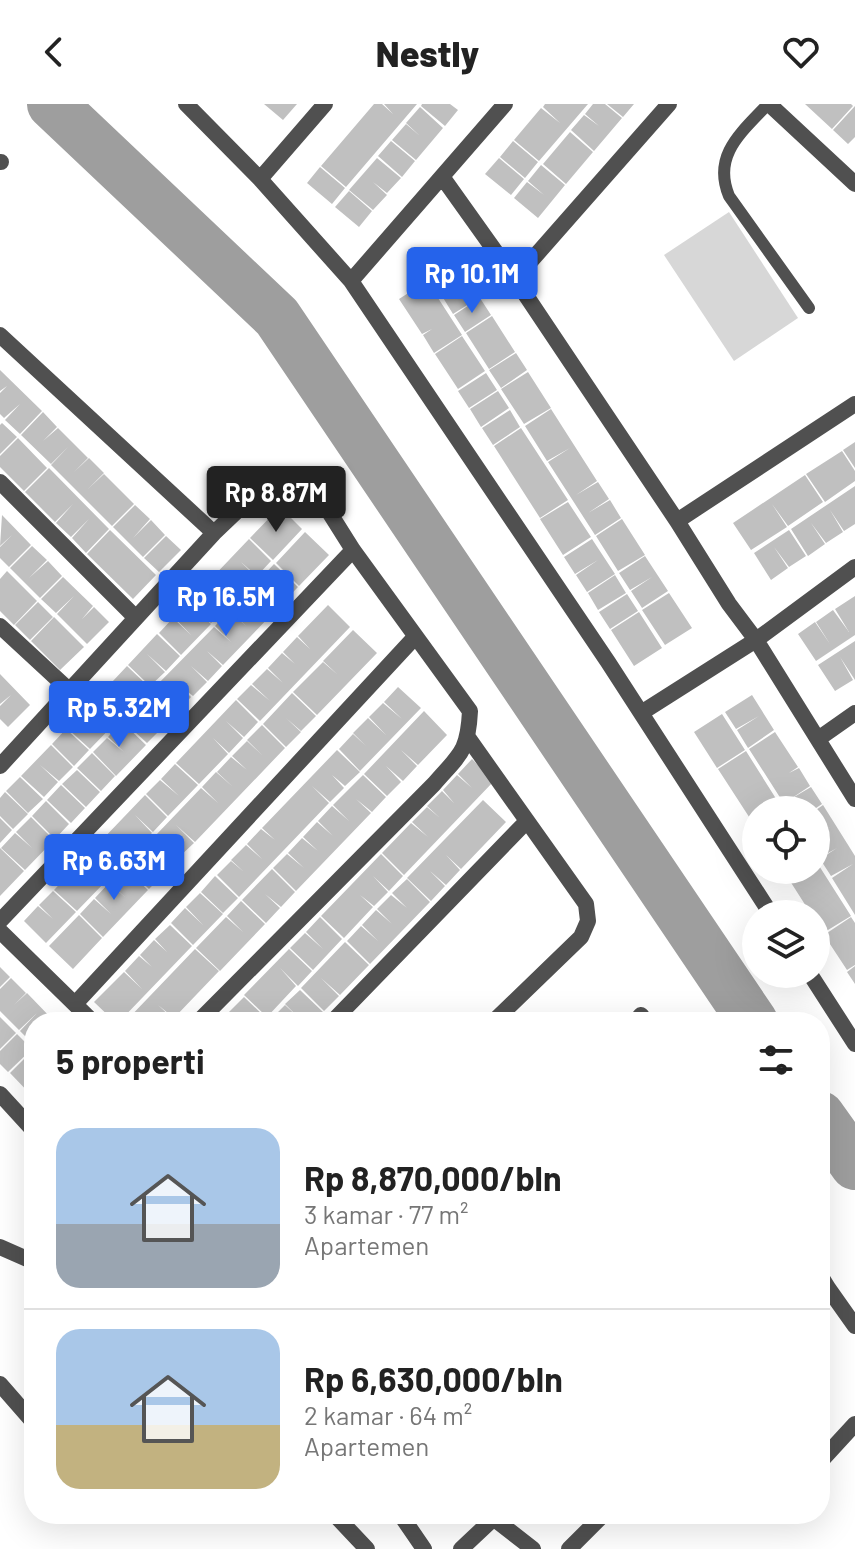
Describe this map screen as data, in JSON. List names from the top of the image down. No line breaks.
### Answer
{"page":{"header":"Nestly","price":["Rp 10.1M","Rp 8.87M","Rp 16.5M","Rp 5.32M","Rp 6.63M"],"heading":"5 properti","list":[{"name":"Rp 8,870,000/bln","note":"3 kamar · 77 m² · Apartemen"},{"name":"Rp 6,630,000/bln","note":"2 kamar · 64 m² · Apartemen"}]}}
